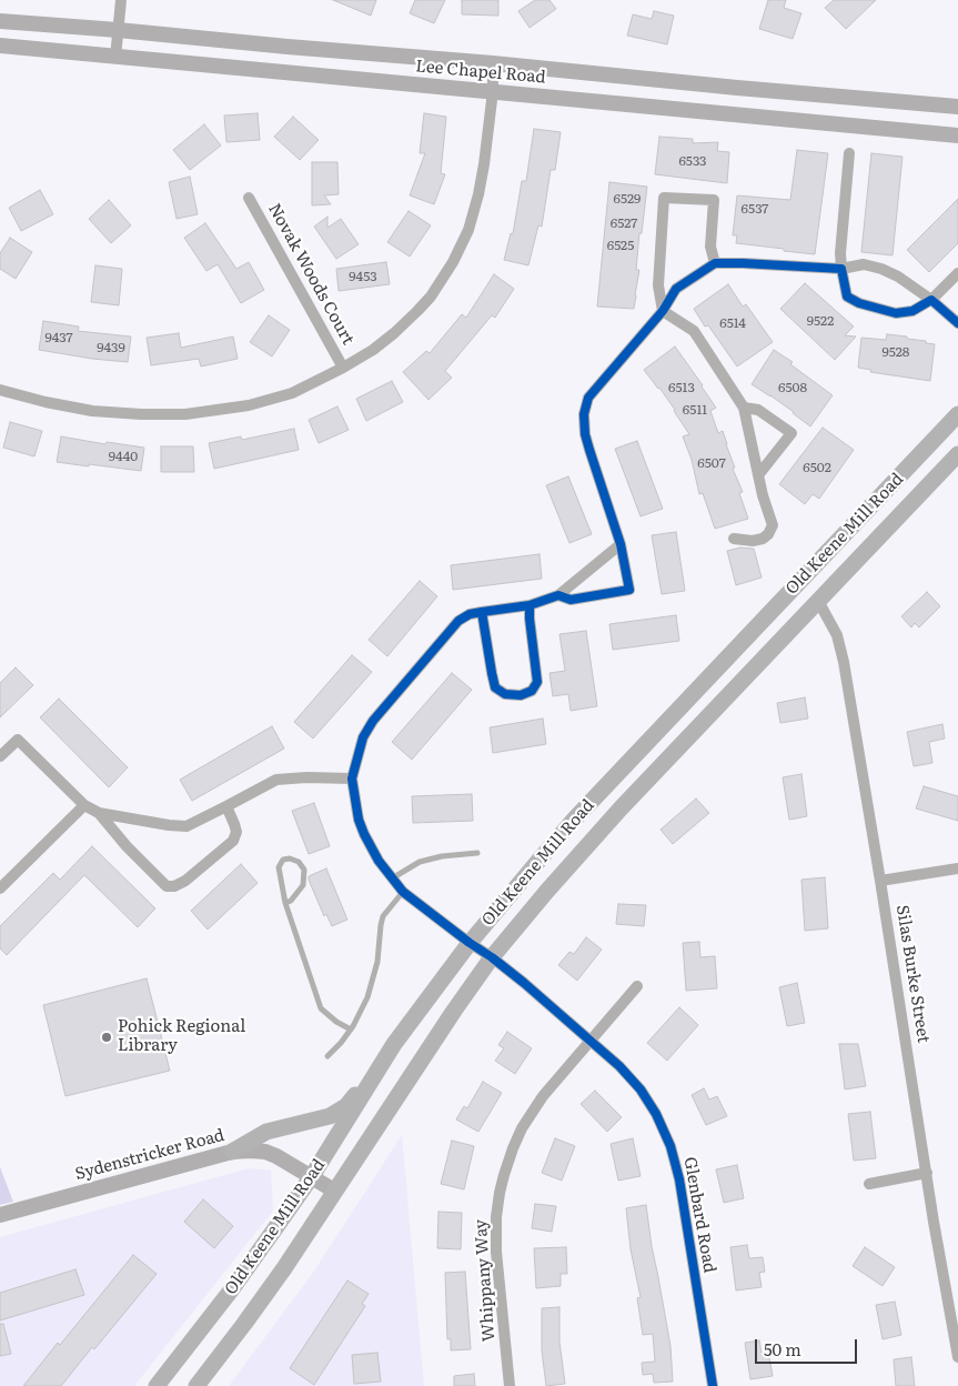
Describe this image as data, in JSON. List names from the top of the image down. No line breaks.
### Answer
{"streets":{"main road":["Lee Chapel Road","Old Keene Mill Road","Sydenstricker Road"],"street":["Novak Woods Court","Silas Burke Street","Glenbard Road","Whippany Way"]},"crossings":[["Old Keene Mill Road","Silas Burke Street"],["Old Keene Mill Road","Sydenstricker Road"],["Old Keene Mill Road","Glenbard Road"],["Glenbard Road","Whippany Way"]],"places":["Pohick Regional Library"],"house_numbers":["6533","6529","6537","6527","6525","9453","9522","6514","9437","9439","9528","6513","6508","6511","9440","6507","6502"],"scale_bar":"50 m"}
